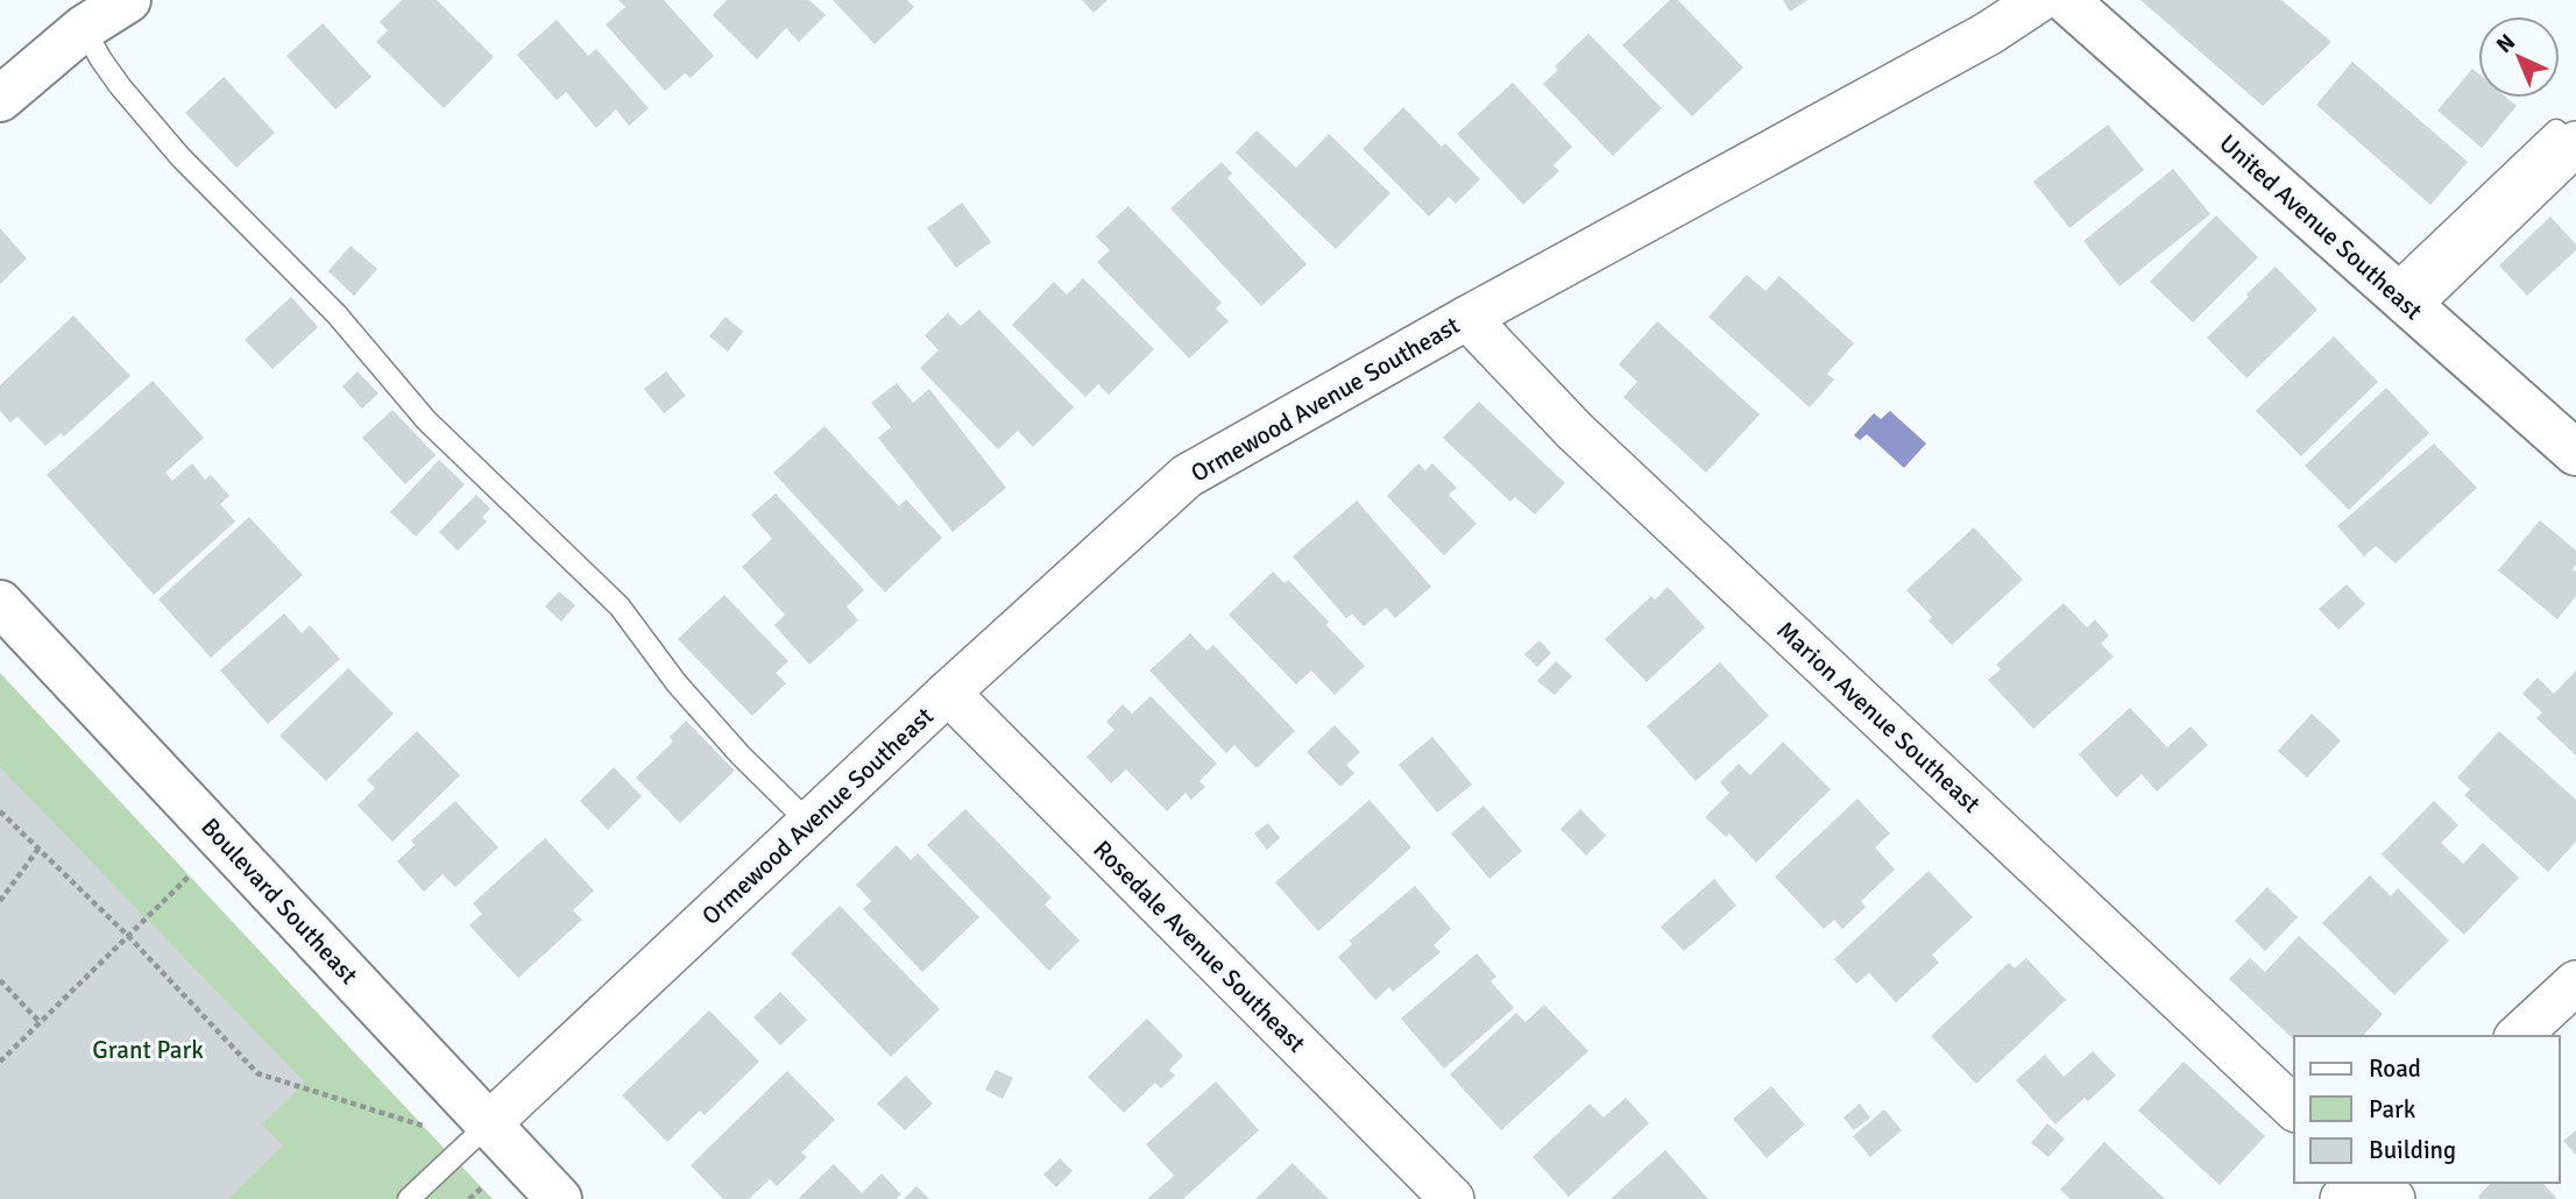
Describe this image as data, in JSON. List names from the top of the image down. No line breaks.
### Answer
{"streets":{"street":["United Avenue Southeast","Ormewood Avenue Southeast","Marion Avenue Southeast","Boulevard Southeast","Rosedale Avenue Southeast"]},"crossings":[["Ormewood Avenue Southeast","Marion Avenue Southeast"],["Ormewood Avenue Southeast","Boulevard Southeast"],["Ormewood Avenue Southeast","Rosedale Avenue Southeast"]],"parks":["Grant Park"],"legend":["Road","Park","Building"],"north":"top left"}
